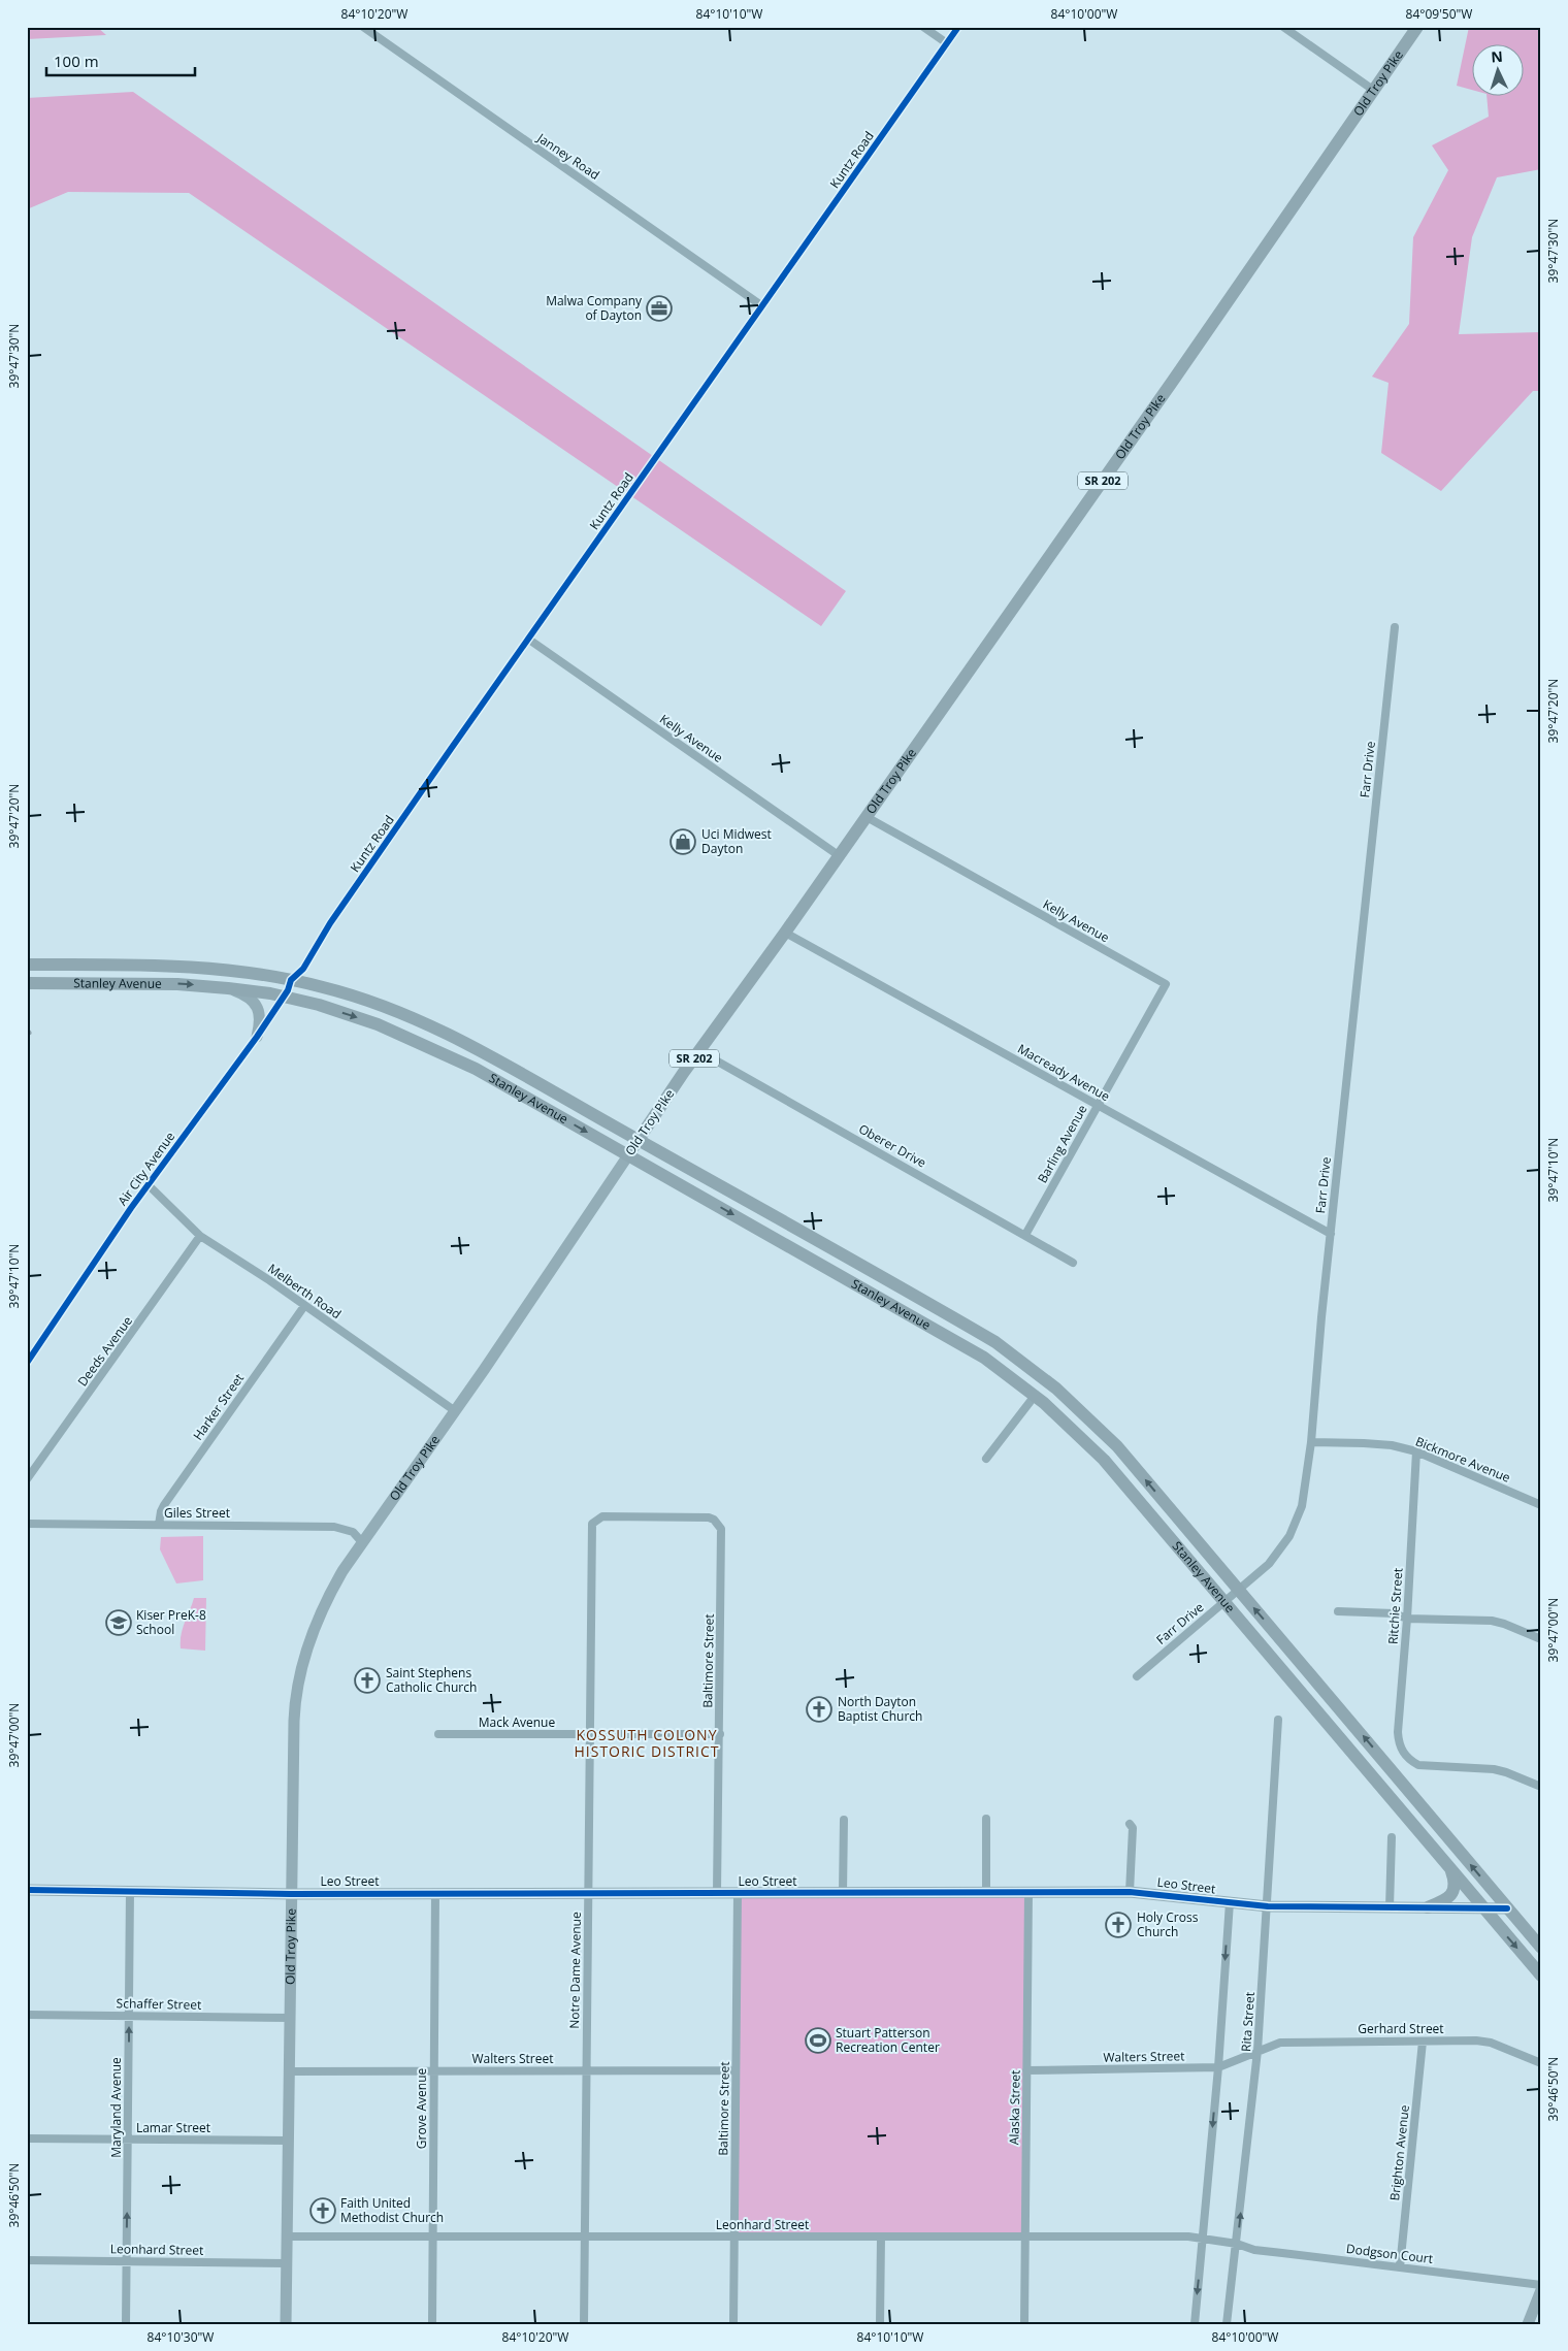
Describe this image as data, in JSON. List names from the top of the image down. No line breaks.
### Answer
{"streets":{"main road":["Old Troy Pike","SR 202","Stanley Avenue"],"street":["Janney Road","Kuntz Road","Kelly Avenue","Farr Drive","Macready Avenue","Barling Avenue","Oberer Drive","Air City Avenue","Melberth Road","Deeds Avenue","Harker Street","Bickmore Avenue","Giles Street","Ritchie Street","Baltimore Street","Mack Avenue","Leo Street","Notre Dame Avenue","Schaffer Street","Rita Street","Gerhard Street","Walters Street","Maryland Avenue","Alaska Street","Grove Avenue","Lamar Street","Brighton Avenue","Leonhard Street","Dodgson Court"]},"crossings":[["Old Troy Pike","Kelly Avenue"],["Old Troy Pike","Stanley Avenue"],["Old Troy Pike","Macready Avenue"],["Old Troy Pike","Oberer Drive"],["Old Troy Pike","Melberth Road"],["Old Troy Pike","Giles Street"],["Old Troy Pike","Leo Street"],["Old Troy Pike","Schaffer Street"],["Old Troy Pike","Walters Street"],["Old Troy Pike","Lamar Street"],["Old Troy Pike","Leonhard Street"],["Janney Road","Kuntz Road"],["Kuntz Road","Kelly Avenue"],["Kuntz Road","Stanley Avenue"],["Kuntz Road","Air City Avenue"],["Kelly Avenue","Barling Avenue"],["Farr Drive","Stanley Avenue"],["Farr Drive","Macready Avenue"],["Farr Drive","Bickmore Avenue"],["Stanley Avenue","Air City Avenue"],["Stanley Avenue","Leo Street"],["Macready Avenue","Barling Avenue"],["Barling Avenue","Oberer Drive"],["Air City Avenue","Melberth Road"],["Melberth Road","Deeds Avenue"],["Melberth Road","Harker Street"],["Harker Street","Giles Street"],["Bickmore Avenue","Ritchie Street"],["Baltimore Street","Mack Avenue"],["Baltimore Street","Leo Street"],["Baltimore Street","Notre Dame Avenue"],["Baltimore Street","Walters Street"],["Baltimore Street","Leonhard Street"],["Mack Avenue","Notre Dame Avenue"],["Leo Street","Notre Dame Avenue"],["Leo Street","Rita Street"],["Leo Street","Maryland Avenue"],["Leo Street","Alaska Street"],["Leo Street","Grove Avenue"],["Notre Dame Avenue","Walters Street"],["Notre Dame Avenue","Leonhard Street"],["Schaffer Street","Maryland Avenue"],["Rita Street","Gerhard Street"],["Rita Street","Walters Street"],["Rita Street","Leonhard Street"],["Rita Street","Dodgson Court"],["Gerhard Street","Walters Street"],["Gerhard Street","Brighton Avenue"],["Walters Street","Alaska Street"],["Walters Street","Grove Avenue"],["Maryland Avenue","Lamar Street"],["Maryland Avenue","Leonhard Street"],["Alaska Street","Leonhard Street"],["Grove Avenue","Leonhard Street"],["Brighton Avenue","Dodgson Court"],["Leonhard Street","Dodgson Court"]],"one_way":["Maryland Avenue"],"districts":["KOSSUTH COLONY HISTORIC DISTRICT"],"places":{"office":["Malwa Company of Dayton"],"shop":["Uci Midwest Dayton"],"school or university":["Kiser PreK-8 School"],"church":["Saint Stephens Catholic Church","North Dayton Baptist Church","Holy Cross Church","Faith United Methodist Church"],"sports":["Stuart Patterson Recreation Center"]},"scale_bar":"100 m","north":"top","coordinates":["84°10'20\"W","84°10'10\"W","84°10'00\"W","84°09'50\"W","39°47'30\"N","39°47'20\"N","39°47'10\"N","39°47'00\"N","39°46'50\"N","84°10'30\"W"]}
